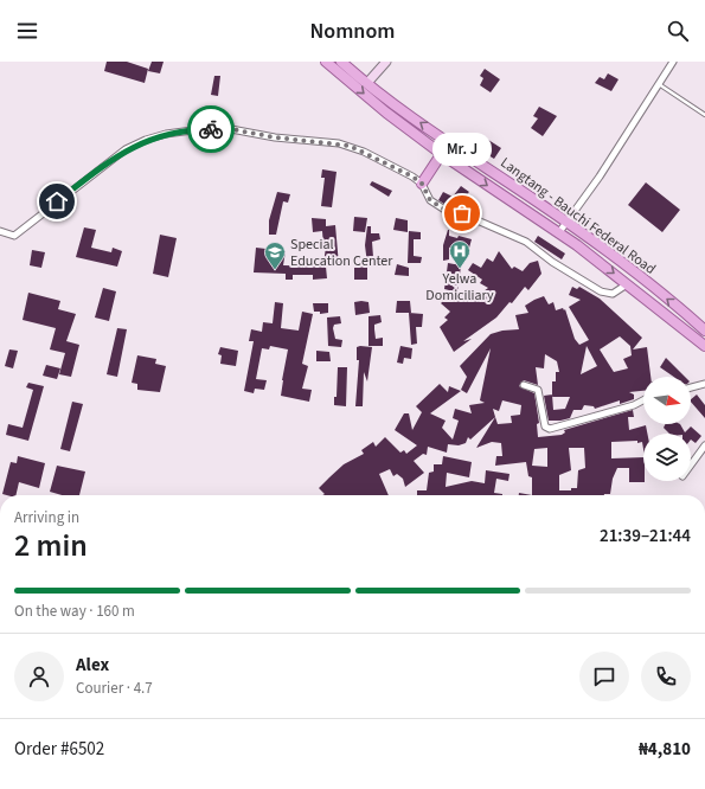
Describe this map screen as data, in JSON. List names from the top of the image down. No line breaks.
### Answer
{"streets":{"main road":["Langtang - Bauchi Federal Road"]},"places":{"other":["Mr. J"],"hospital":["Yelwa Domiciliary"],"school or university":["Special Education Center"]},"north":"right","page":{"header":"Nomnom","bubble":"Mr. J","heading":["2 min","Arriving in","21:39–21:44"],"panel":["Alex","Courier · 4.7","Order #6502","₦4,810"],"bar":"On the way · 160 m"}}
